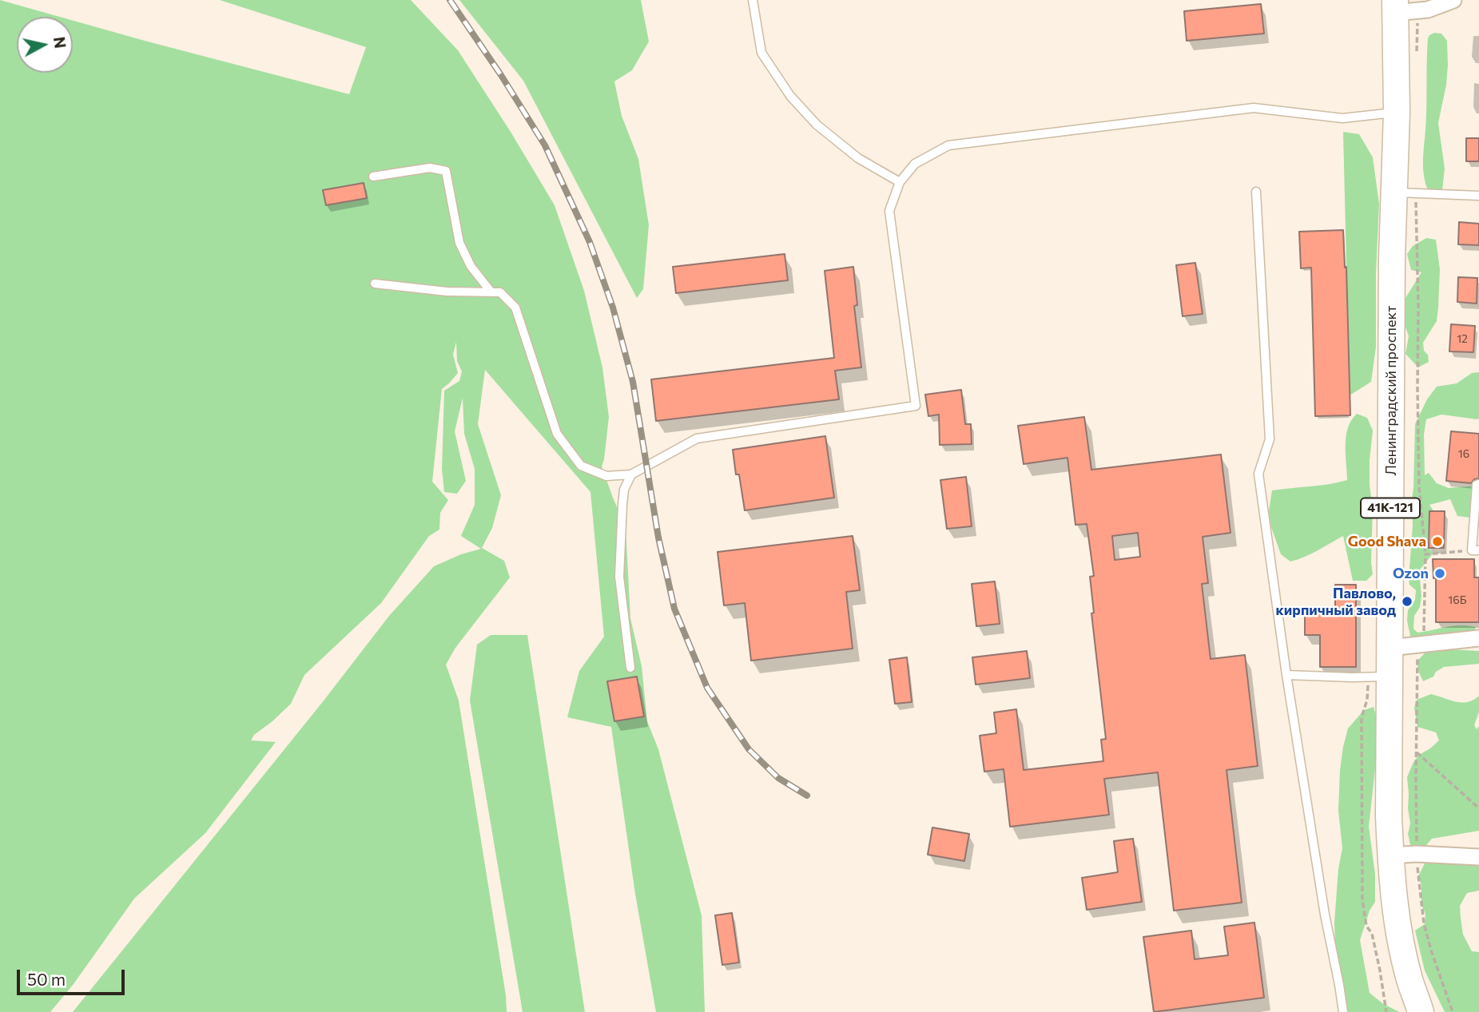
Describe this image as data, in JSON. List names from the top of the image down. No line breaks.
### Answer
{"streets":{"main road":["Ленинградский проспект","41К-121"]},"places":["Good Shava","Ozon","Павлово, кирпичный завод"],"house_numbers":["12","16","16Б"],"scale_bar":"50 m","north":"right"}
